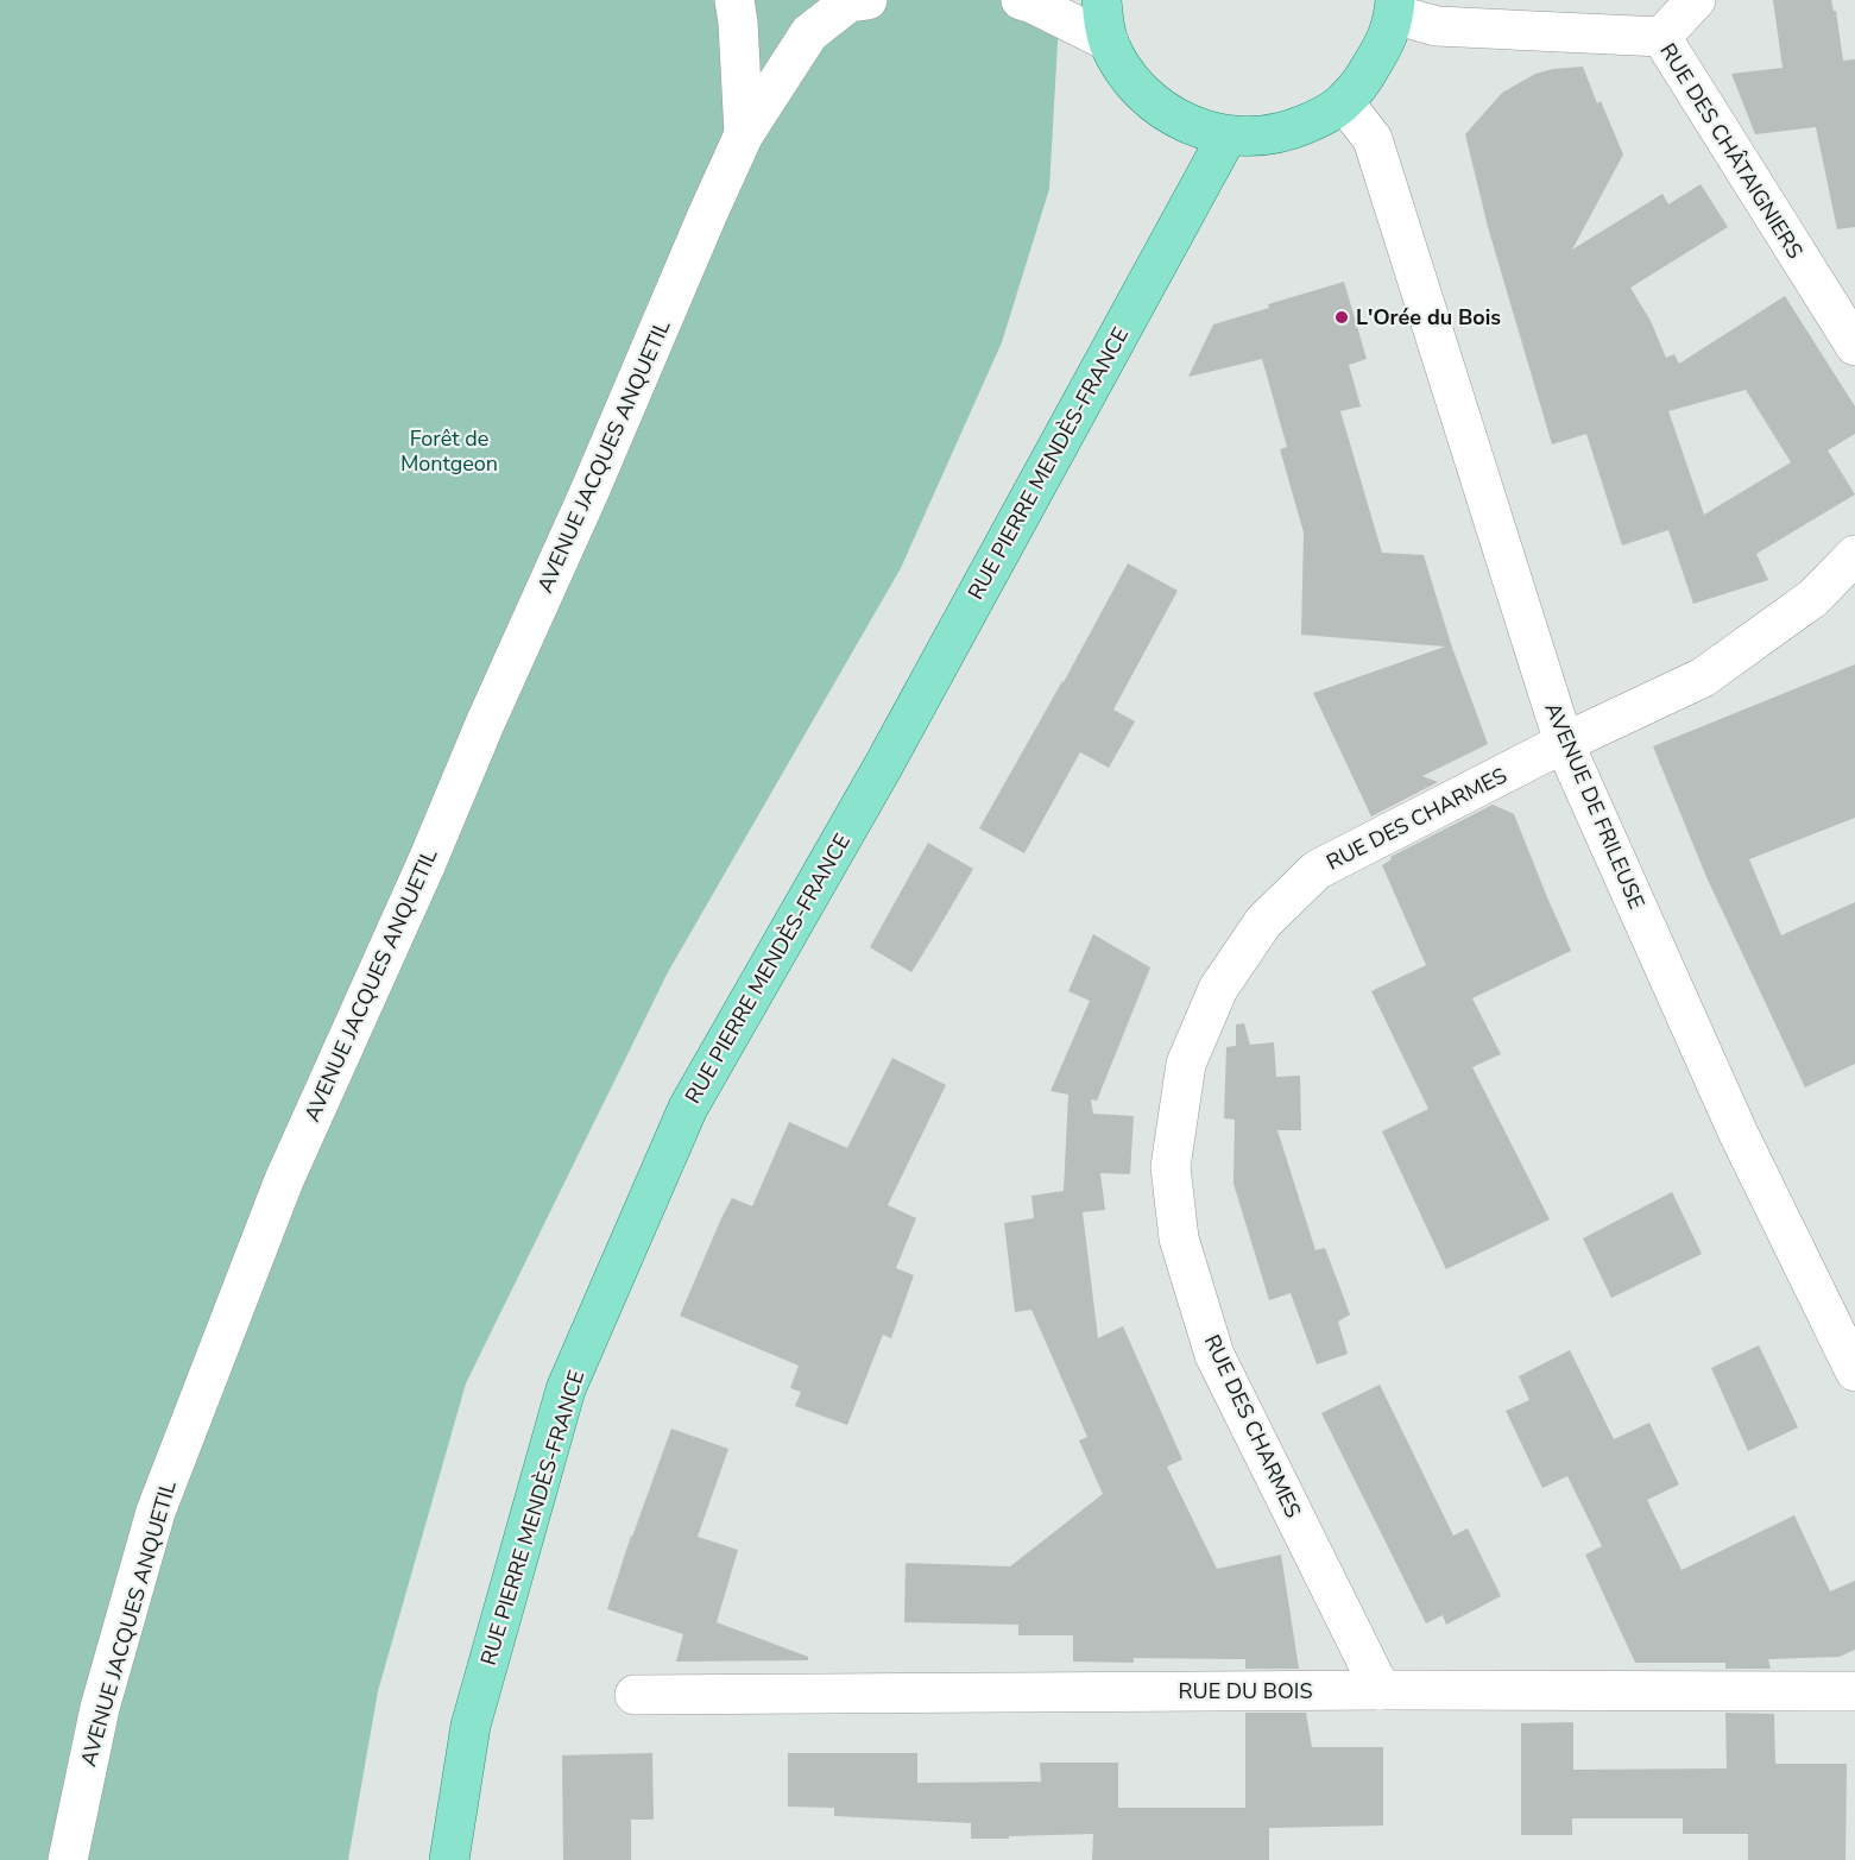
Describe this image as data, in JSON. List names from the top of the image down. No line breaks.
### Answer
{"streets":{"main road":["RUE PIERRE MENDÈS-FRANCE"],"street":["RUE DES CHÂTAIGNIERS","AVENUE JACQUES ANQUETIL","AVENUE DE FRILEUSE","RUE DES CHARMES","RUE DU BOIS"]},"crossings":[["AVENUE DE FRILEUSE","RUE DES CHARMES"],["RUE DES CHARMES","RUE DU BOIS"]],"parks":["Forêt de Montgeon"],"places":["L'Orée du Bois"]}
